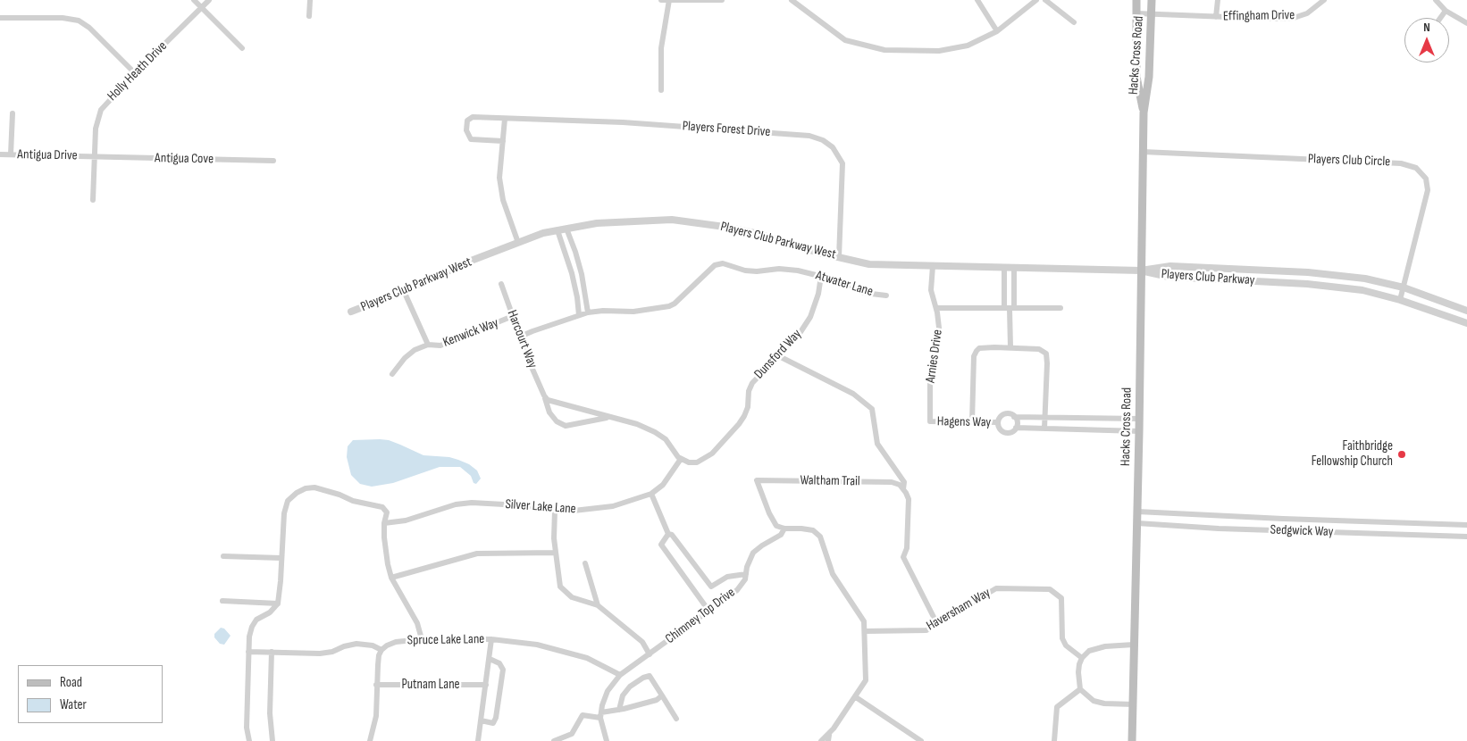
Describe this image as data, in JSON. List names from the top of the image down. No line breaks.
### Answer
{"streets":{"main road":["Hacks Cross Road"],"street":["Effingham Drive","Holly Heath Drive","Players Forest Drive","Antigua Drive","Antigua Cove","Players Club Circle","Players Club Parkway West","Players Club Parkway","Atwater Lane","Kenwick Way","Harcourt Way","Dunsford Way","Arnies Drive","Hagens Way","Waltham Trail","Silver Lake Lane","Sedgwick Way","Haversham Way","Chimney Top Drive","Spruce Lake Lane","Putnam Lane"]},"crossings":[["Effingham Drive","Hacks Cross Road"],["Hacks Cross Road","Players Club Circle"],["Hacks Cross Road","Players Club Parkway West"],["Hacks Cross Road","Players Club Parkway"],["Hacks Cross Road","Hagens Way"],["Hacks Cross Road","Sedgwick Way"],["Holly Heath Drive","Antigua Drive"],["Holly Heath Drive","Antigua Cove"],["Players Forest Drive","Players Club Parkway West"],["Antigua Drive","Antigua Cove"],["Players Club Circle","Players Club Parkway"],["Players Club Parkway West","Players Club Parkway"],["Players Club Parkway West","Kenwick Way"],["Players Club Parkway West","Arnies Drive"],["Atwater Lane","Dunsford Way"],["Kenwick Way","Harcourt Way"],["Harcourt Way","Dunsford Way"],["Harcourt Way","Silver Lake Lane"],["Dunsford Way","Silver Lake Lane"],["Arnies Drive","Hagens Way"],["Waltham Trail","Chimney Top Drive"],["Chimney Top Drive","Spruce Lake Lane"]],"places":["Faithbridge Fellowship Church"],"legend":["Road","Water"],"north":"top"}
